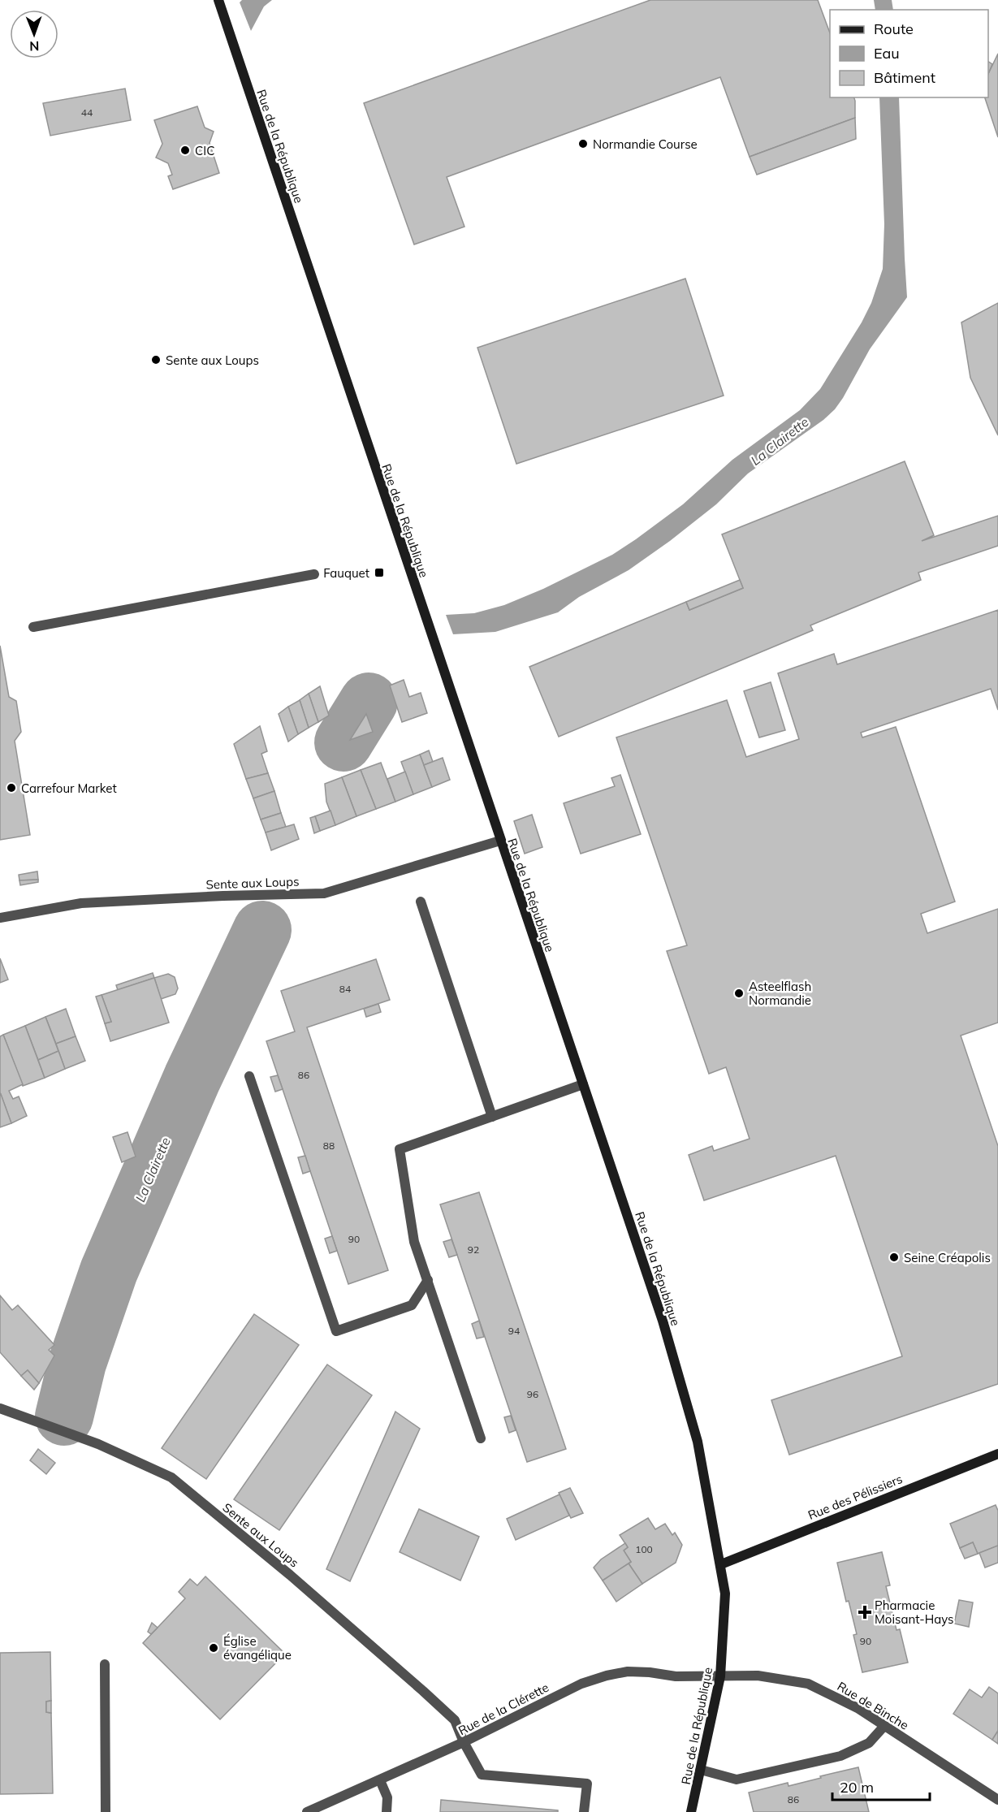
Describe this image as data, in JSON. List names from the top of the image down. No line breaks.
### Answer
{"streets":{"street":["Rue de la République","Sente aux Loups","Rue des Pélissiers","Rue de Binche","Rue de la Clérette"]},"crossings":[["Rue de la République","Sente aux Loups"],["Rue de la République","Rue des Pélissiers"],["Rue de la République","Rue de Binche"],["Rue de la République","Rue de la Clérette"],["Sente aux Loups","Rue de la Clérette"],["Rue de Binche","Rue de la Clérette"]],"water":["La Clairette"],"places":{"other":["Normandie Course","CIC","Sente aux Loups","Carrefour Market","Asteelflash Normandie","Seine Créapolis","Église évangélique"],"transit":["Fauquet"],"health":["Pharmacie Moisant-Hays"]},"house_numbers":["44","84","86","88","90","92","94","96","100","90","86"],"legend":["Route","Eau","Bâtiment"],"scale_bar":"20 m","north":"bottom"}
